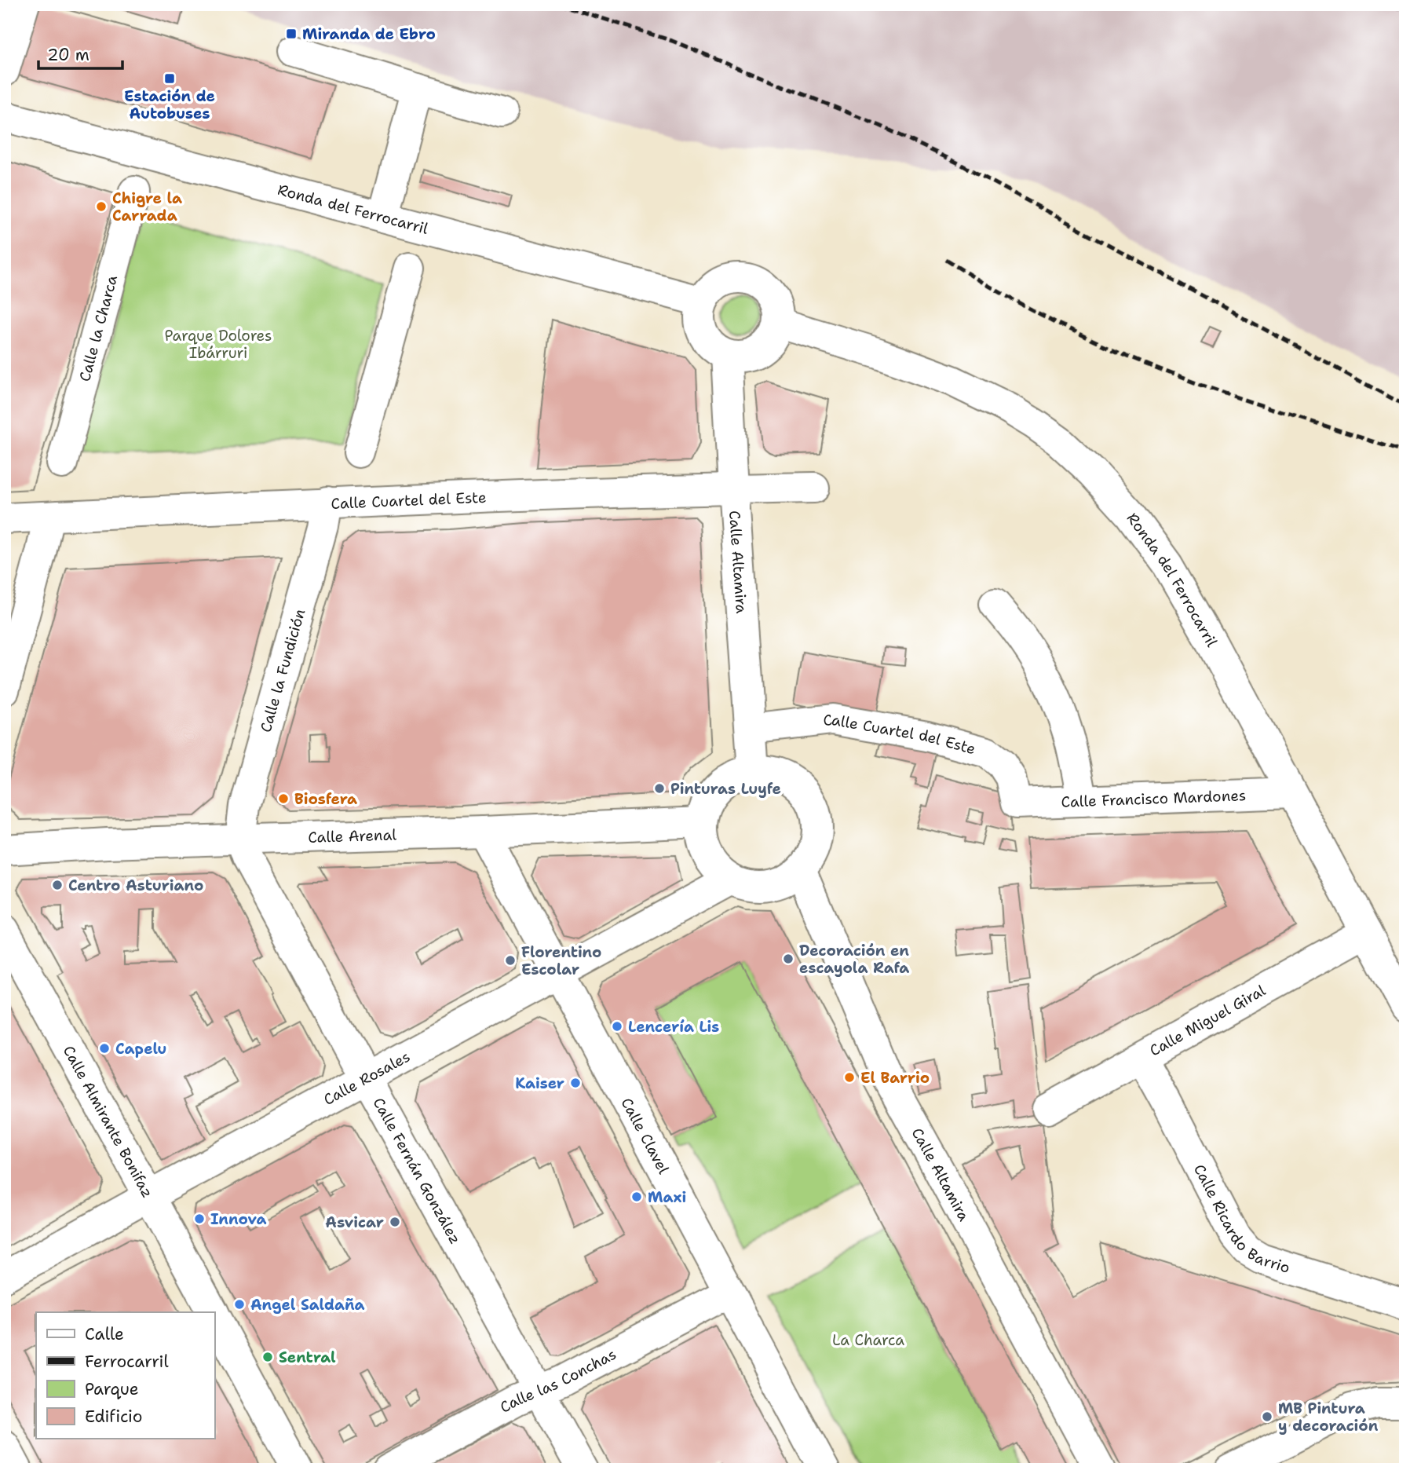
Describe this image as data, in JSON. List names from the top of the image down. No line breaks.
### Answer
{"streets":{"street":["Ronda del Ferrocarril","Calle la Charca","Calle Cuartel del Este","Calle Altamira","Calle la Fundición","Calle Francisco Mardones","Calle Arenal","Calle Miguel Giral","Calle Rosales","Calle Almirante Bonifaz","Calle Clavel","Calle Fernán González","Calle Ricardo Barrio","Calle las Conchas"]},"crossings":[["Ronda del Ferrocarril","Calle Altamira"],["Ronda del Ferrocarril","Calle Francisco Mardones"],["Ronda del Ferrocarril","Calle Miguel Giral"],["Calle Cuartel del Este","Calle Altamira"],["Calle Cuartel del Este","Calle la Fundición"],["Calle Cuartel del Este","Calle Francisco Mardones"],["Calle Altamira","Calle Arenal"],["Calle Altamira","Calle Rosales"],["Calle la Fundición","Calle Arenal"],["Calle la Fundición","Calle Fernán González"],["Calle Arenal","Calle Rosales"],["Calle Arenal","Calle Clavel"],["Calle Arenal","Calle Fernán González"],["Calle Miguel Giral","Calle Ricardo Barrio"],["Calle Rosales","Calle Almirante Bonifaz"],["Calle Rosales","Calle Clavel"],["Calle Rosales","Calle Fernán González"],["Calle Clavel","Calle las Conchas"],["Calle Fernán González","Calle las Conchas"]],"parks":["Parque Dolores Ibárruri","La Charca"],"places":{"transit":["Miranda de Ebro","Estación de Autobuses"],"other":["Chigre la Carrada","Pinturas Luyfe","Biosfera","Centro Asturiano","Decoración en escayola Rafa","Florentino Escolar","Lencería Lis","Capelu","El Barrio","Kaiser","Maxi","Innova","Asvicar","Angel Saldaña","Sentral","MB Pintura y decoración"]},"legend":["Calle","Ferrocarril","Parque","Edificio"],"scale_bar":"20 m"}
